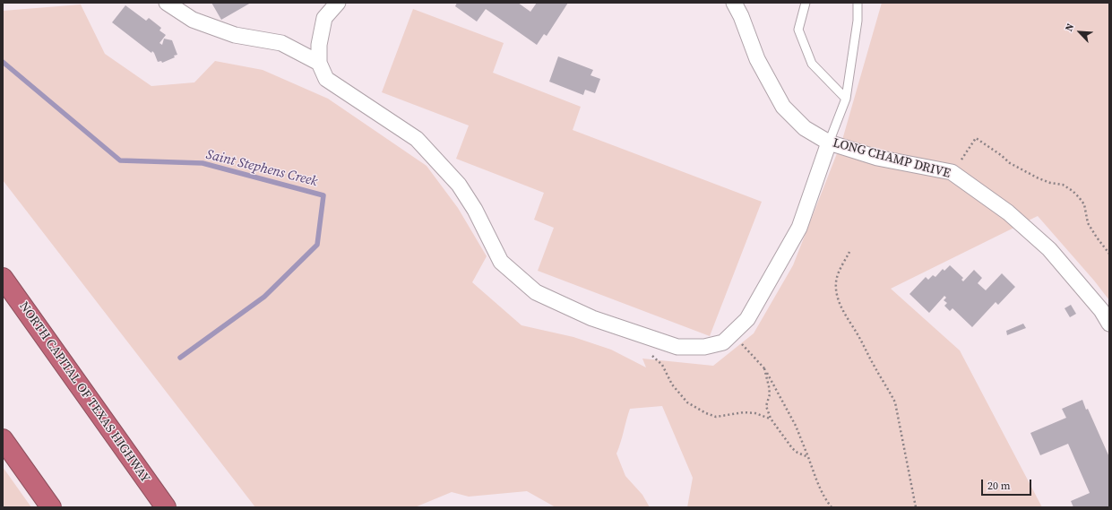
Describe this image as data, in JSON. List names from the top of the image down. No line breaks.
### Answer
{"streets":{"highway":["NORTH CAPITAL OF TEXAS HIGHWAY"],"street":["LONG CHAMP DRIVE"]},"water":["Saint Stephens Creek"],"scale_bar":"20 m","north":"top left"}
